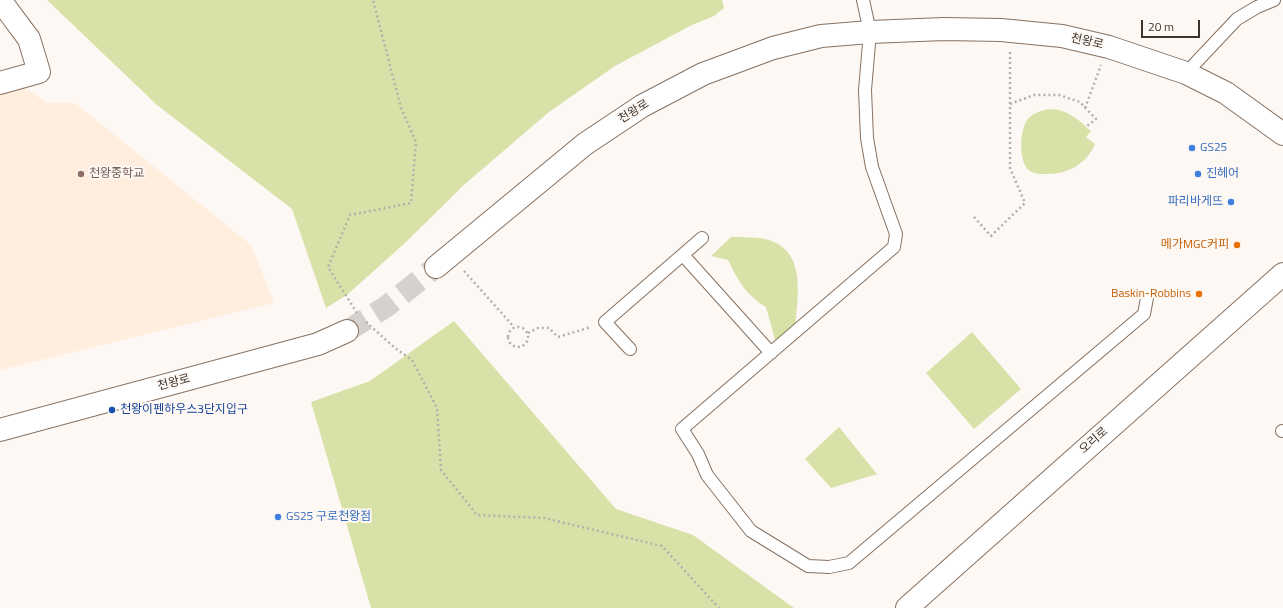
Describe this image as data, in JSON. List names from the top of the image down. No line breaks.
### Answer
{"streets":{"street":["천왕로","오리로"]},"places":["GS25","천왕중학교","진헤어","파리바게뜨","메가MGC커피","Baskin-Robbins","천왕이펜하우스3단지입구","GS25 구로천왕점"],"scale_bar":"20 m"}
